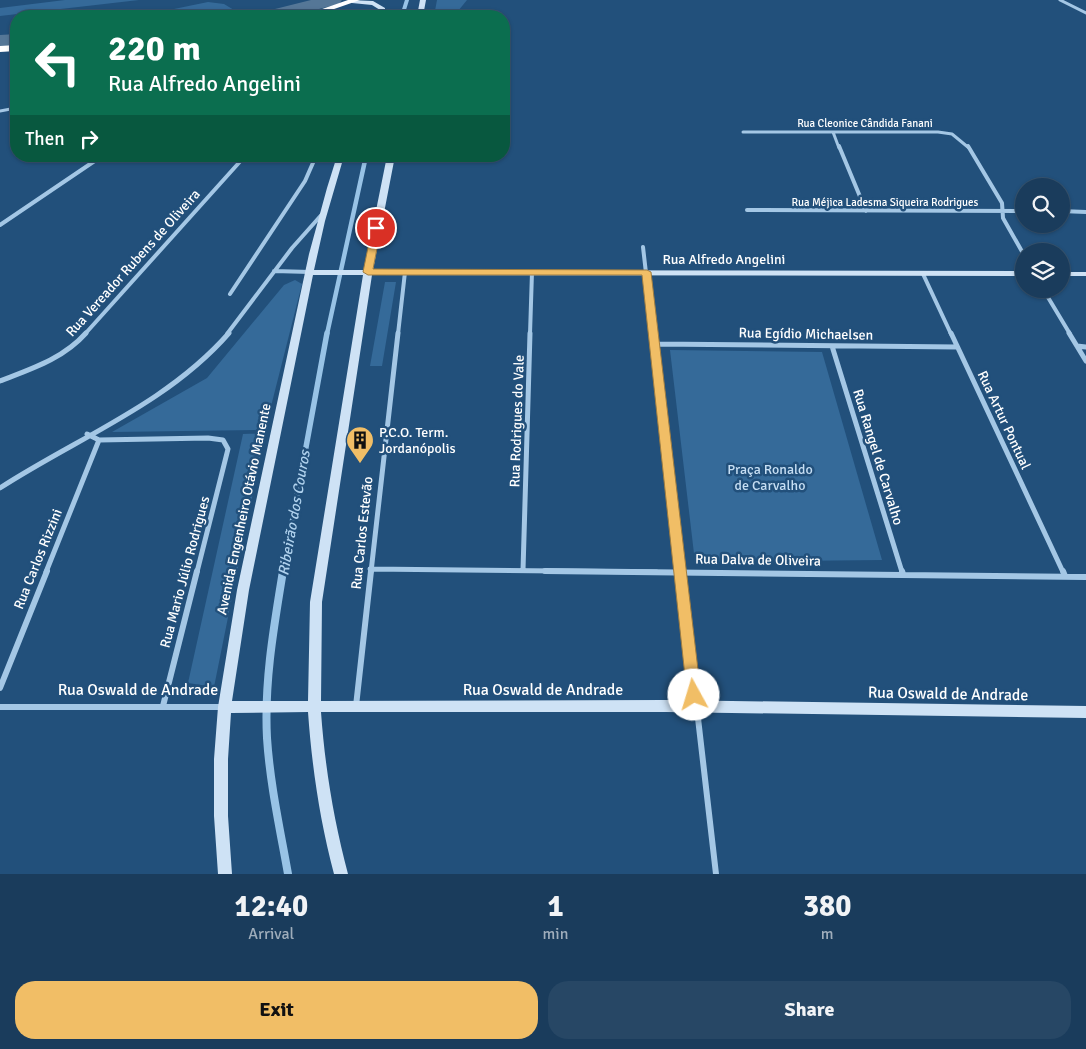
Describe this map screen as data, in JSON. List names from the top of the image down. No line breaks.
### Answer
{"streets":{"main road":["Rua Alfredo Angelini","Avenida Engenheiro Otávio Manente","Rua Oswald de Andrade"],"street":["Rua Cleonice Cândida Fanani","Rua Méjica Ladesma Siqueira Rodrigues","Rua Vereador Rubens de Oliveira","Rua Egídio Michaelsen","Rua Artur Pontual","Rua Rodrigues do Vale","Rua Rangel de Carvalho","Rua Carlos Estevão","Rua Carlos Rizzini","Rua Dalva de Oliveira","Rua Mario Júlio Rodrigues"]},"crossings":[["Rua Cleonice Cândida Fanani","Rua Méjica Ladesma Siqueira Rodrigues"],["Rua Alfredo Angelini","Rua Artur Pontual"],["Rua Alfredo Angelini","Rua Rodrigues do Vale"],["Rua Alfredo Angelini","Avenida Engenheiro Otávio Manente"],["Rua Alfredo Angelini","Rua Carlos Estevão"],["Rua Egídio Michaelsen","Rua Artur Pontual"],["Rua Egídio Michaelsen","Rua Rangel de Carvalho"],["Rua Artur Pontual","Rua Dalva de Oliveira"],["Rua Rodrigues do Vale","Rua Dalva de Oliveira"],["Rua Rangel de Carvalho","Rua Dalva de Oliveira"],["Avenida Engenheiro Otávio Manente","Rua Oswald de Andrade"],["Rua Carlos Estevão","Rua Dalva de Oliveira"],["Rua Carlos Estevão","Rua Oswald de Andrade"],["Rua Carlos Rizzini","Rua Mario Júlio Rodrigues"],["Rua Mario Júlio Rodrigues","Rua Oswald de Andrade"]],"water":["Ribeirão dos Couros"],"parks":["Praça Ronaldo de Carvalho"],"places":{"building":["P.C.O. Term. Jordanópolis"]},"page":{"turn":["220 m","Rua Alfredo Angelini"],"then":"Then","eta":["12:40","Arrival","1","min","380","m"],"buttons":["Exit","Share"]}}
